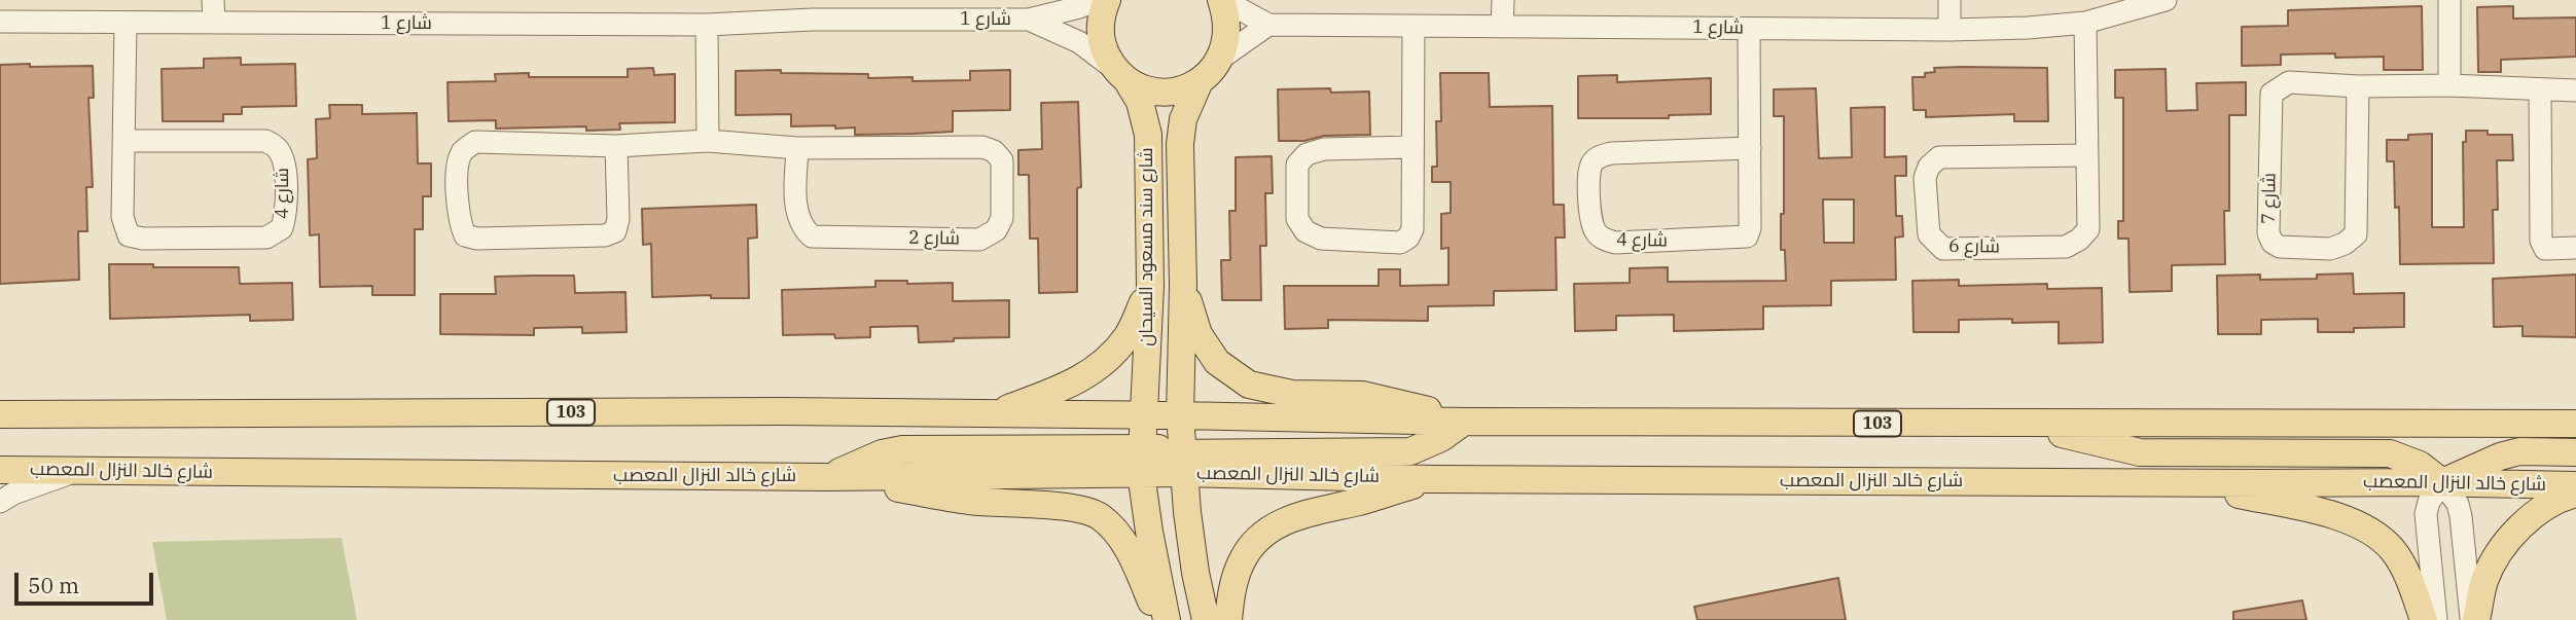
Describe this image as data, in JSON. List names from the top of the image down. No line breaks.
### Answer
{"streets":{"main road":["شارع سند مسعود السيحان","103","شارع خالد النزال المعصب"],"street":["شارع 1","شارع 4","شارع 7","شارع 2","شارع 6"]},"crossings":[["شارع 1","شارع 4"],["شارع 1","شارع سند مسعود السيحان"],["شارع 1","شارع 6"],["شارع سند مسعود السيحان","103"],["شارع سند مسعود السيحان","شارع خالد النزال المعصب"]],"scale_bar":"50 m"}
